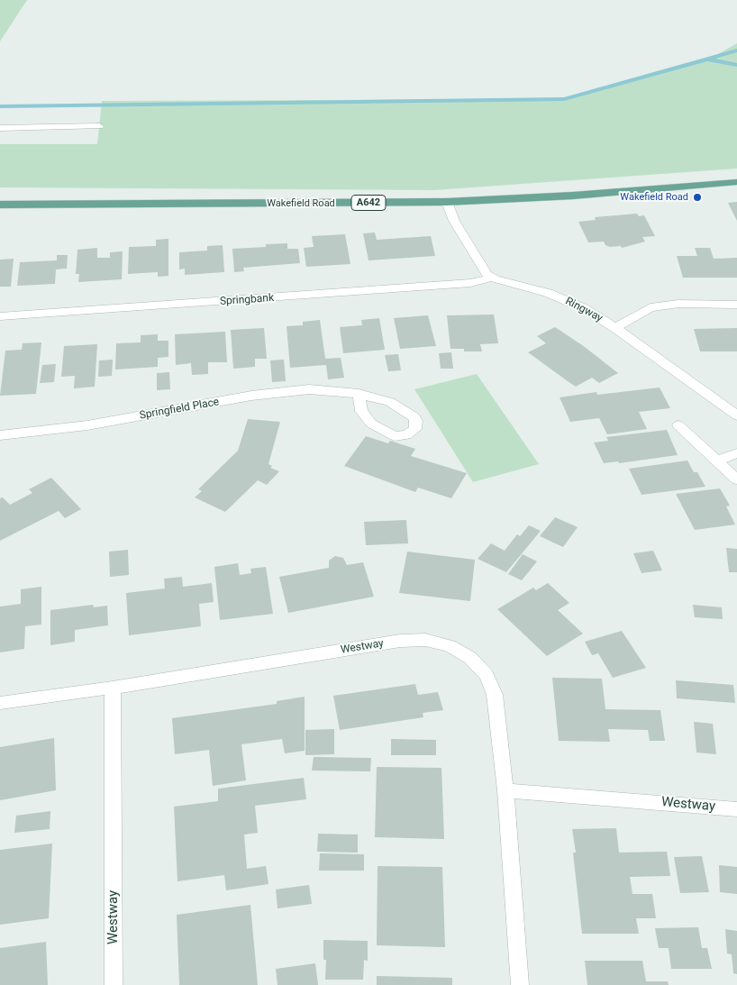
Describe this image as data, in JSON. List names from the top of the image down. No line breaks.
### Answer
{"streets":{"main road":["A642","Wakefield Road"],"street":["Springbank","Ringway","Springfield Place","Westway"]},"crossings":[["Springbank","Ringway"]],"places":["Wakefield Road"]}
